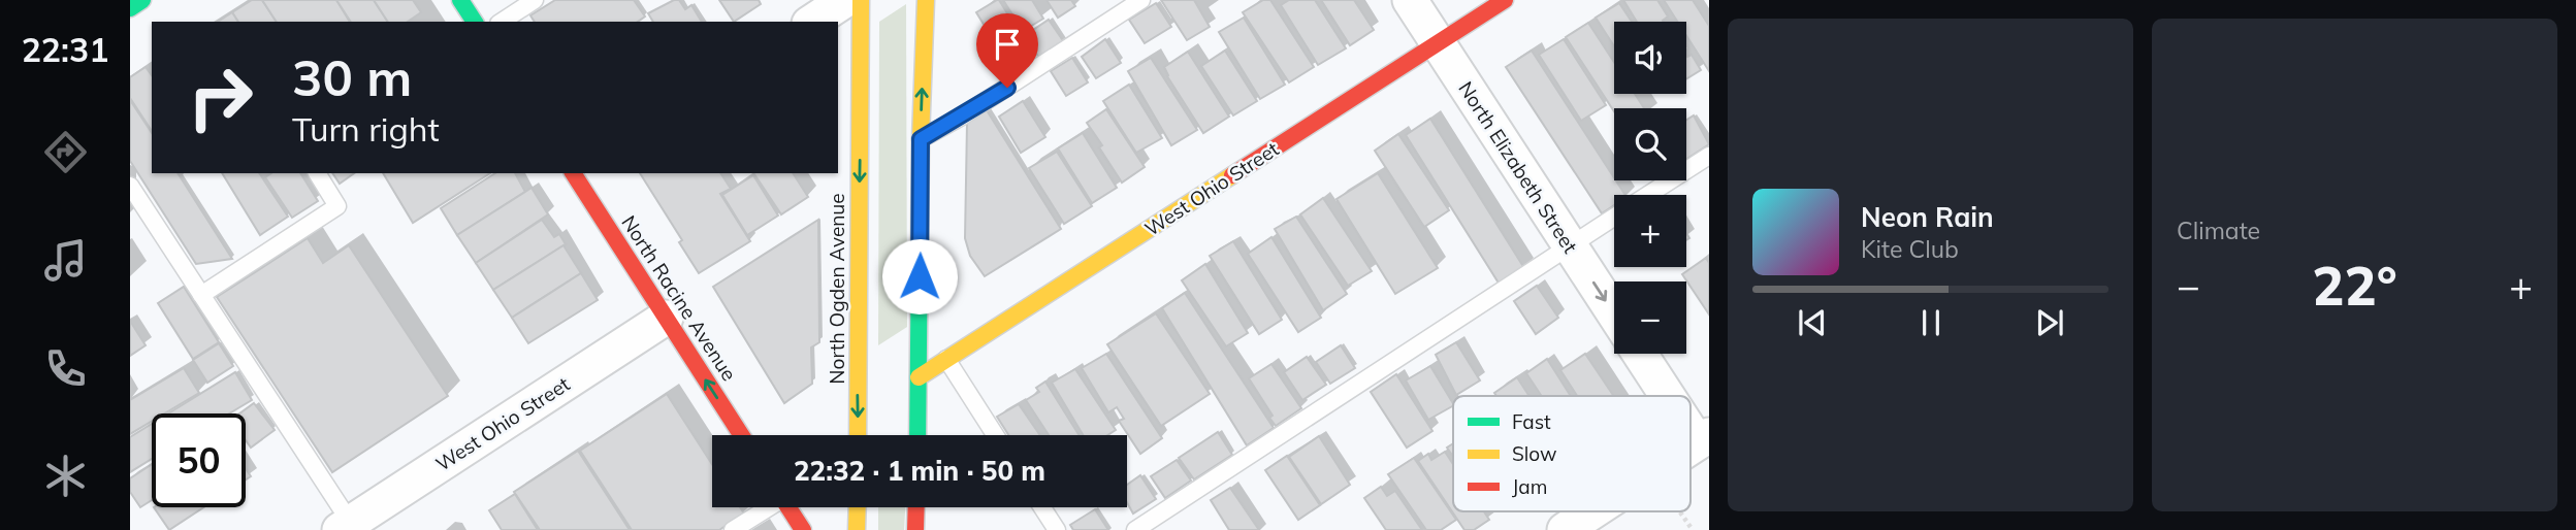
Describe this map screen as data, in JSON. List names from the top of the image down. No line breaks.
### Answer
{"streets":{"street":["North Elizabeth Street","West Ohio Street","North Ogden Avenue","North Racine Avenue"]},"crossings":[["North Elizabeth Street","West Ohio Street"],["West Ohio Street","North Racine Avenue"]],"one_way":["North Racine Avenue"],"legend":["Fast","Slow","Jam"],"page":{"tabs":"22:31","tile":"Climate","map_buttons":["+","−"],"turn":["30 m","Turn right"],"song":["Neon Rain","Kite Club"],"heat":["−","22°","+"],"limit":"50","trip":"22:32 · 1 min · 50 m"}}
